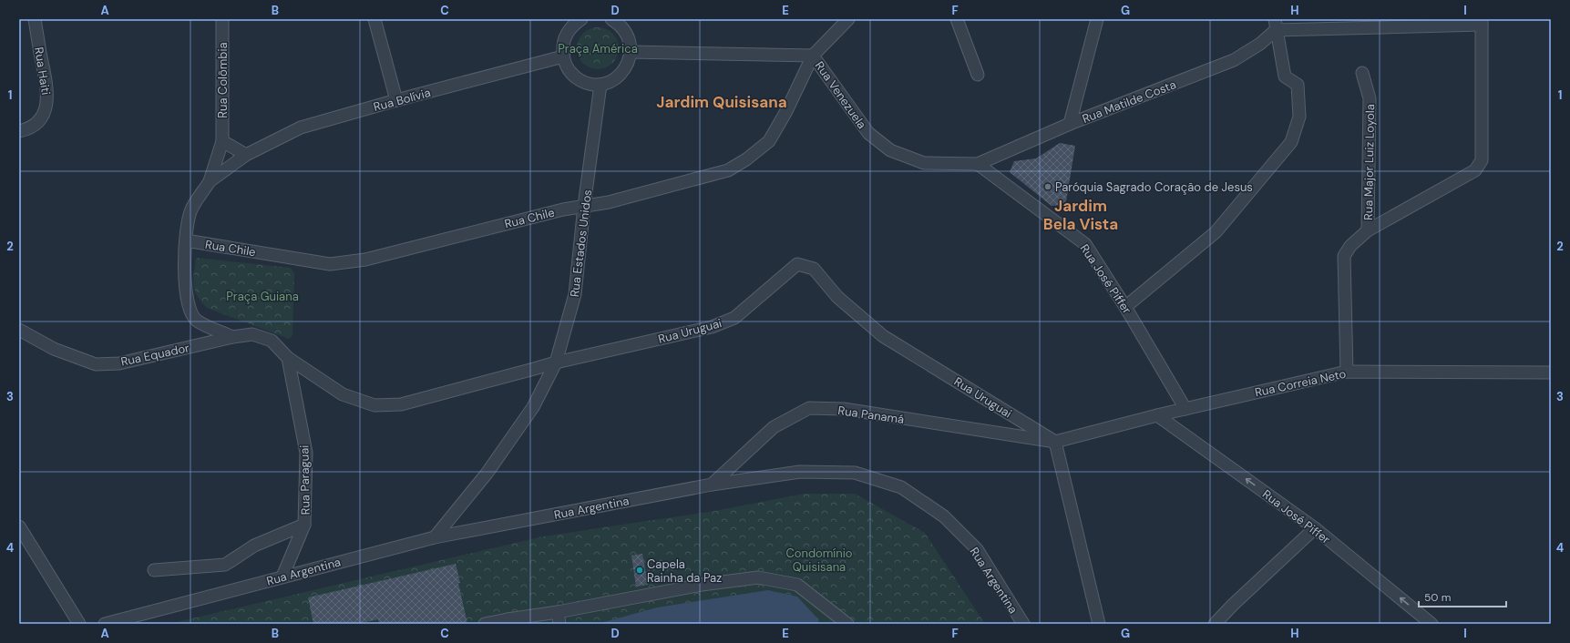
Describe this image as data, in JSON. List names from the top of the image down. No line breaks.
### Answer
{"streets":{"street":["Rua Haiti","Rua Colômbia","Rua Venezuela","Rua Bolívia","Rua Matilde Costa","Rua Major Luiz Loyola","Rua Chile","Rua Estados Unidos","Rua José Piffer","Rua Uruguai","Rua Equador","Rua Correia Neto","Rua Panamá","Rua Paraguai","Rua Argentina"]},"crossings":[["Rua Colômbia","Rua Bolívia"],["Rua Venezuela","Rua Matilde Costa"],["Rua Venezuela","Rua Chile"],["Rua Venezuela","Rua José Piffer"],["Rua Matilde Costa","Rua José Piffer"],["Rua Chile","Rua Estados Unidos"],["Rua Estados Unidos","Rua Uruguai"],["Rua Estados Unidos","Rua Argentina"],["Rua José Piffer","Rua Correia Neto"],["Rua Uruguai","Rua Equador"],["Rua Uruguai","Rua Correia Neto"],["Rua Uruguai","Rua Panamá"],["Rua Uruguai","Rua Paraguai"],["Rua Equador","Rua Paraguai"],["Rua Correia Neto","Rua Panamá"],["Rua Panamá","Rua Argentina"],["Rua Paraguai","Rua Argentina"]],"one_way":["Rua José Piffer"],"districts":["Jardim Quisisana","Jardim Bela Vista"],"parks":["Praça América","Praça Guiana","Condomínio Quisisana"],"places":["Paróquia Sagrado Coração de Jesus","Capela Rainha da Paz"],"scale_bar":"50 m","grid":{"columns":["A","B","C","D","E","F","G","H","I"],"rows":["1","2","3","4"]}}
